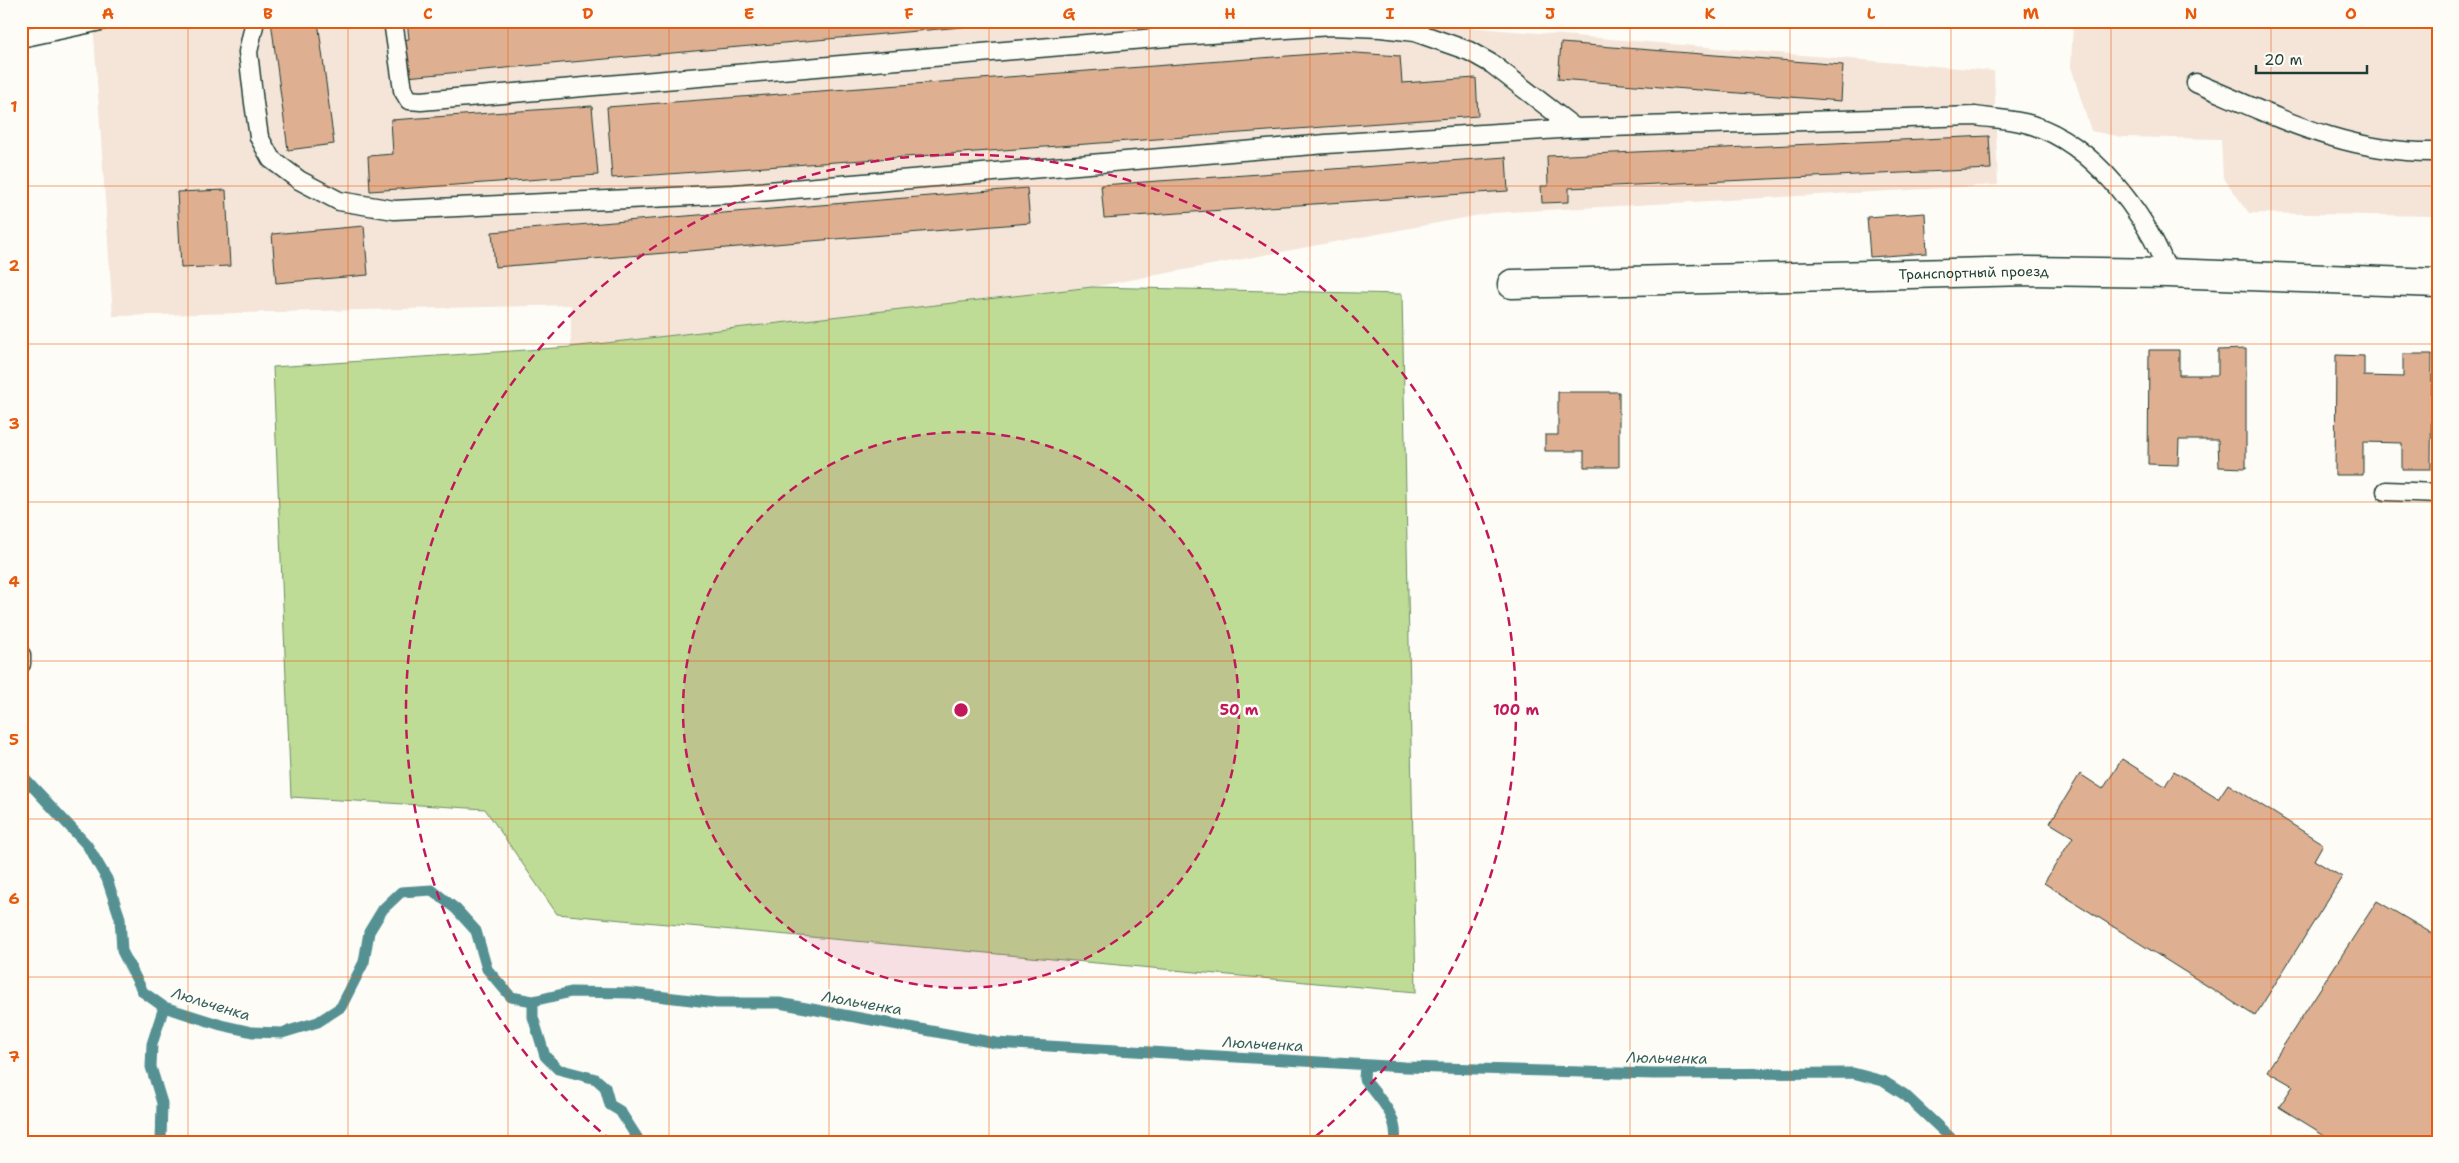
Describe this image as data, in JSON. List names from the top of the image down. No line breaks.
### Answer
{"streets":{"street":["Транспортный проезд"]},"water":["Люльченка"],"scale_bar":"20 m","grid":{"columns":["A","B","C","D","E","F","G","H","I","J","K","L","M","N","O"],"rows":["1","2","3","4","5","6","7"]},"rings":["50 m","100 m"]}
